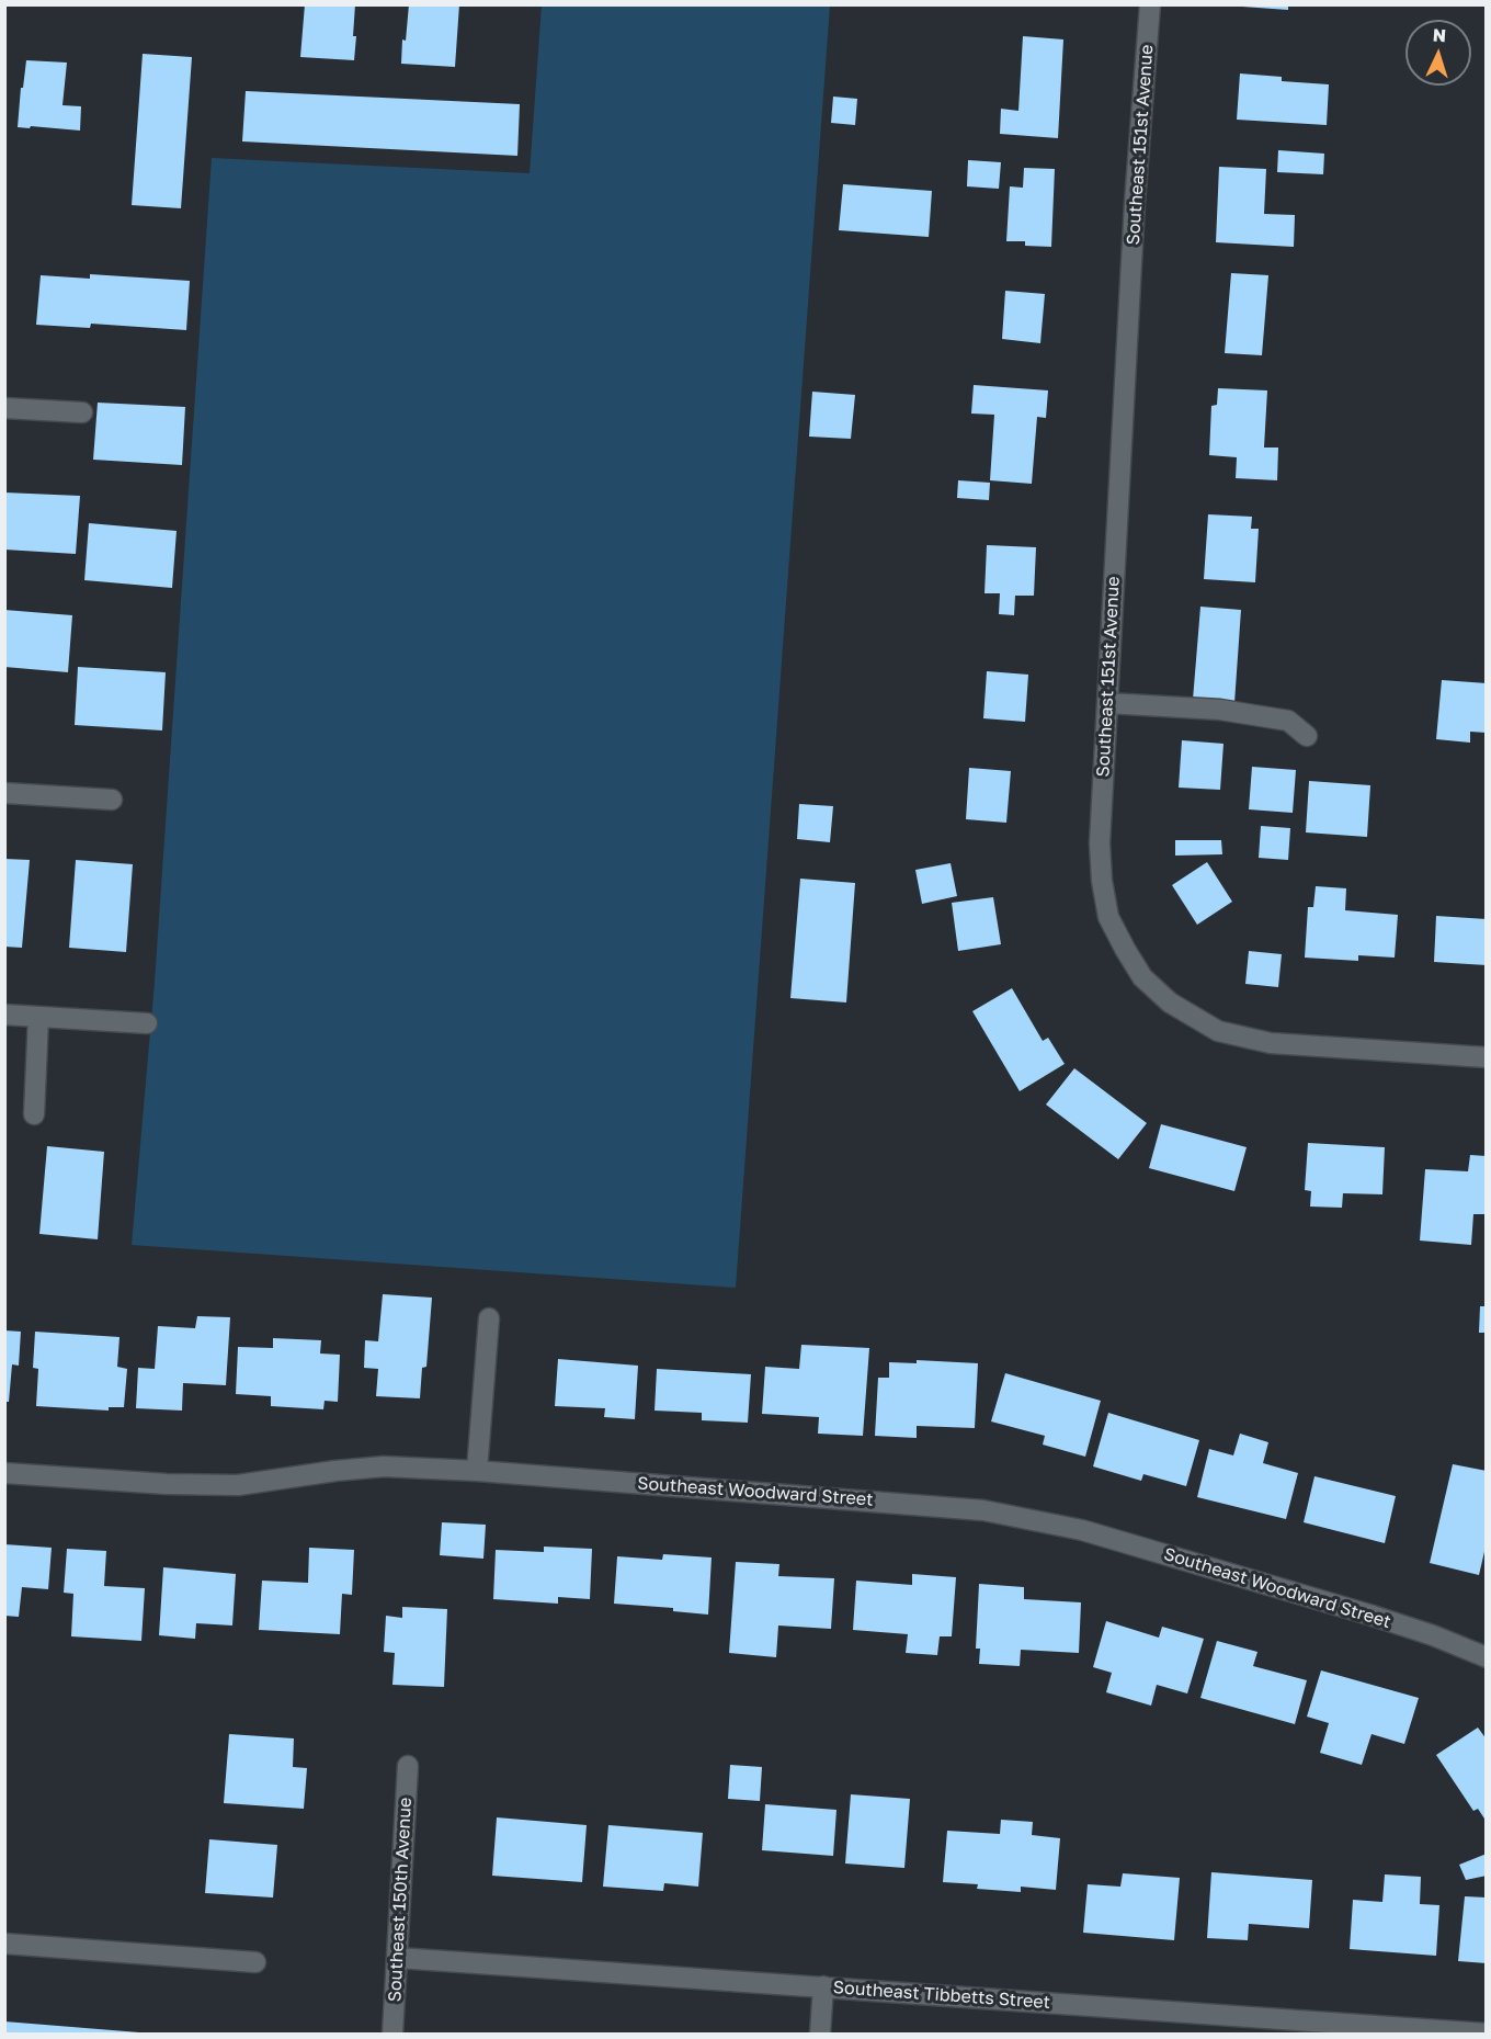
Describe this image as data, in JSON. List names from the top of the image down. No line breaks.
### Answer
{"streets":{"street":["Southeast 151st Avenue","Southeast Woodward Street","Southeast 150th Avenue","Southeast Tibbetts Street"]},"crossings":[["Southeast 150th Avenue","Southeast Tibbetts Street"]],"north":"top"}
